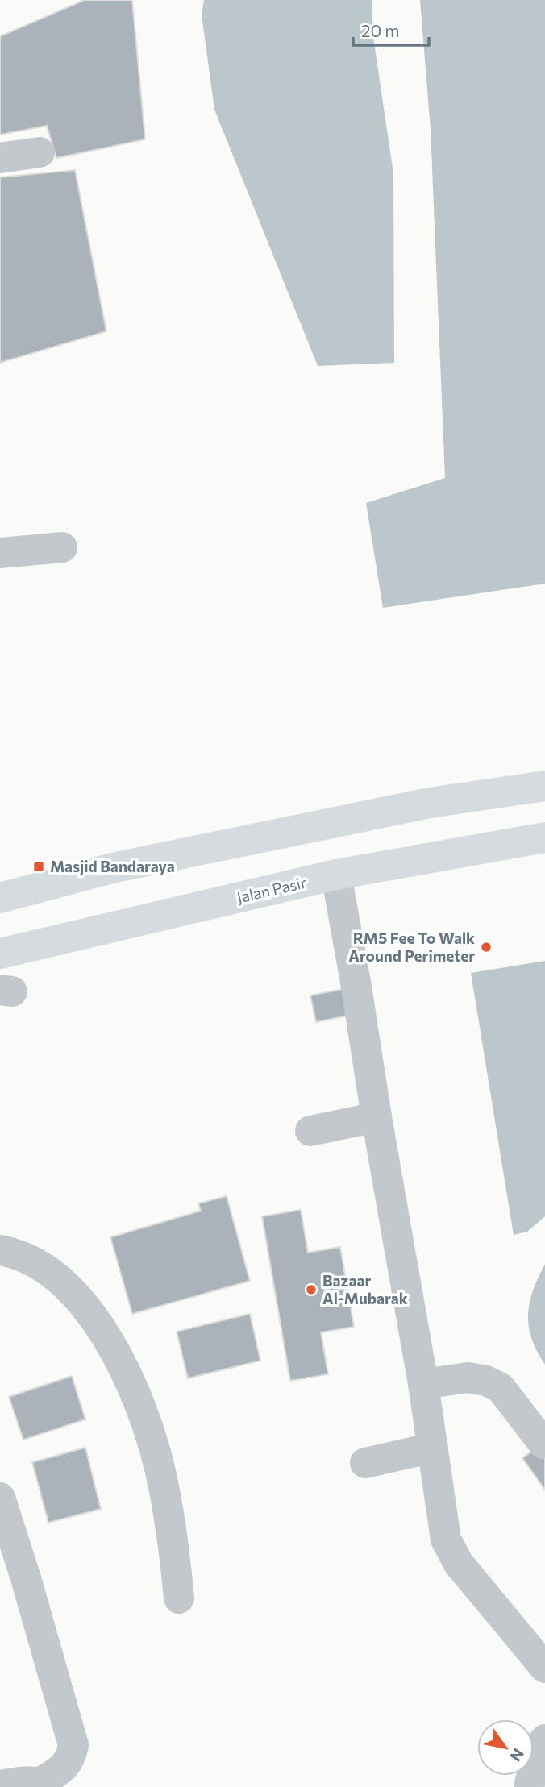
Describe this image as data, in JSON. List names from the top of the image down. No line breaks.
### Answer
{"streets":{"main road":["Jalan Pasir"]},"places":{"transit":["Masjid Bandaraya"],"other":["RM5 Fee To Walk Around Perimeter","Bazaar Al-Mubarak"]},"scale_bar":"20 m","north":"bottom right"}
